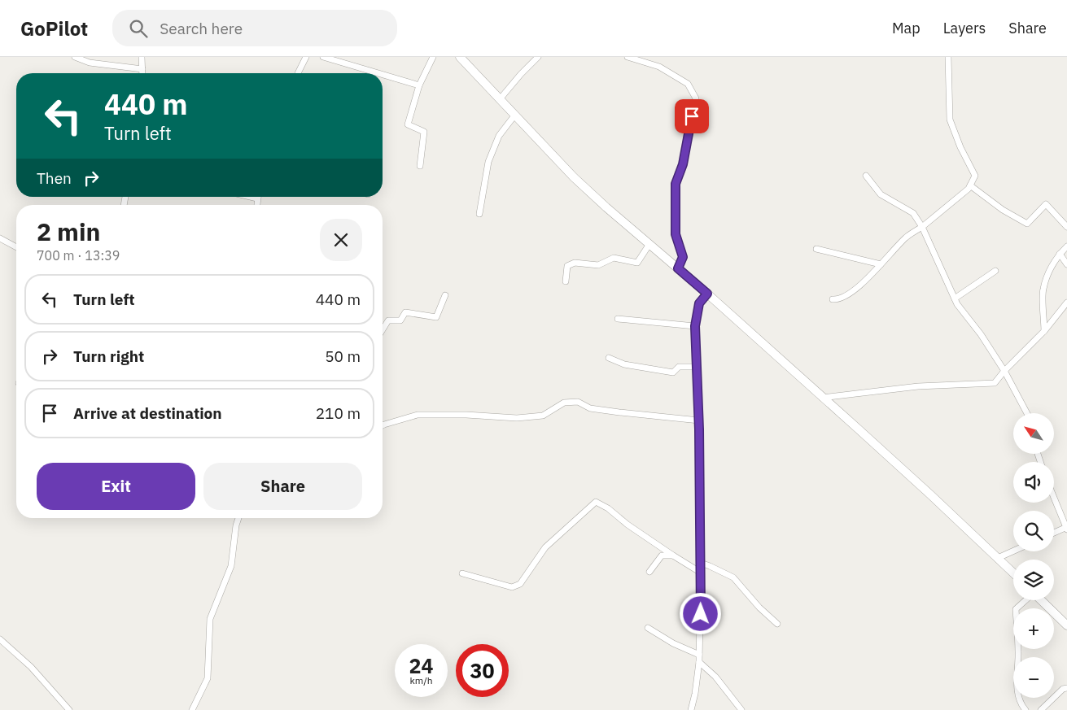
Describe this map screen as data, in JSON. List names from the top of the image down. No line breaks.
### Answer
{"north":"top left","page":{"header":"GoPilot","search":"Search here","nav":["Map","Layers","Share"],"turn":["440 m","Turn left"],"then":"Then","heading":["2 min","700 m · 13:39"],"list":[{"name":"Turn left","value":"440 m"},{"name":"Turn right","value":"50 m"},{"name":"Arrive at destination","value":"210 m"}],"map_buttons":["+","−"],"buttons":["Exit","Share"],"speed":"24 km/h","limit":"30"}}
